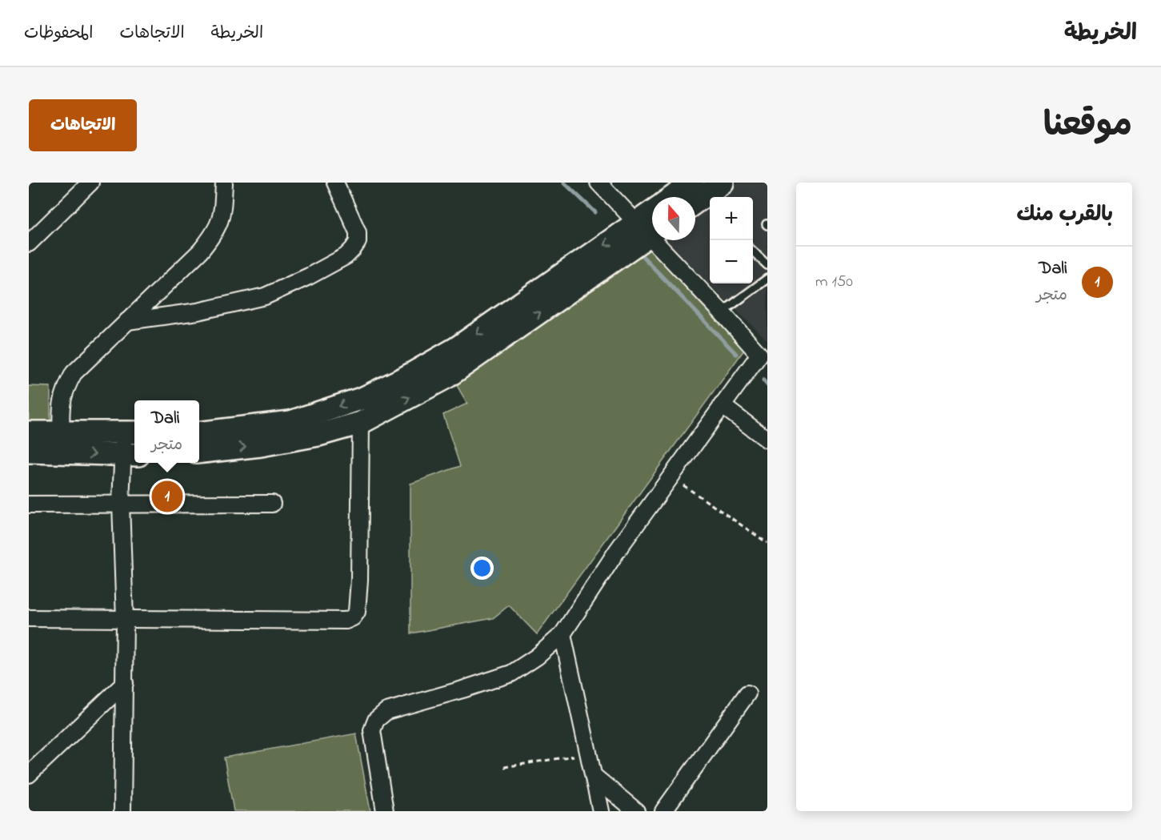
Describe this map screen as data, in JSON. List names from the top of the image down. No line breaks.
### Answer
{"north":"top","page":{"header":"الخريطة","nav":["الخريطة","الاتجاهات","المحفوظات"],"title":"موقعنا","buttons":"الاتجاهات","heading":"بالقرب منك","map_buttons":["+","−"],"list":[{"mark":"1","name":"Dali","note":"متجر","value":"150 m"}],"popup":["Dali","متجر"],"pins":"1"}}
